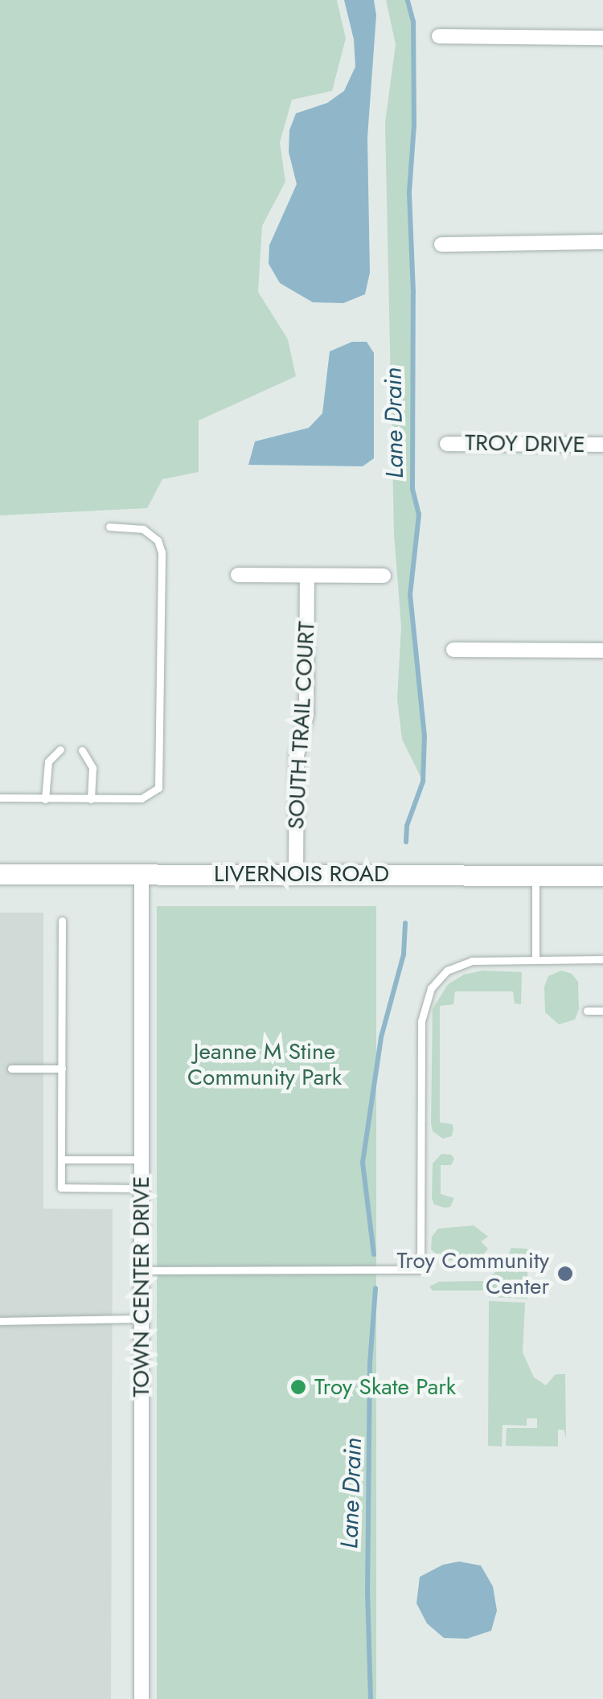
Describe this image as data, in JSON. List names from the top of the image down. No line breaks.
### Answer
{"streets":{"main road":["LIVERNOIS ROAD"],"street":["TROY DRIVE","SOUTH TRAIL COURT","TOWN CENTER DRIVE"]},"crossings":[["SOUTH TRAIL COURT","LIVERNOIS ROAD"],["LIVERNOIS ROAD","TOWN CENTER DRIVE"]],"water":["Lane Drain"],"parks":["Jeanne M Stine Community Park"],"places":["Troy Community Center","Troy Skate Park"]}
